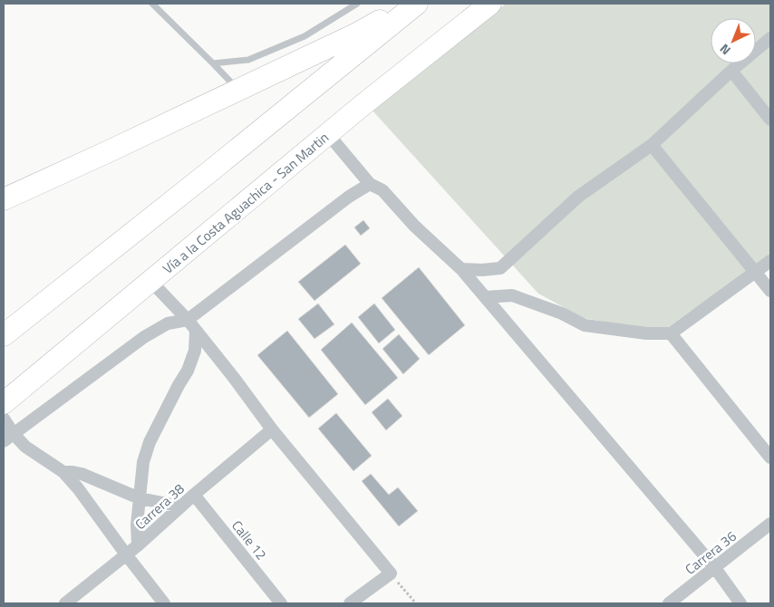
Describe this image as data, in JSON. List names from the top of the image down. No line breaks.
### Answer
{"streets":{"highway":["Vía a la Costa Aguachica - San Martin"],"street":["Carrera 38","Calle 12","Carrera 36"]},"crossings":[["Carrera 38","Calle 12"]],"north":"bottom left"}
